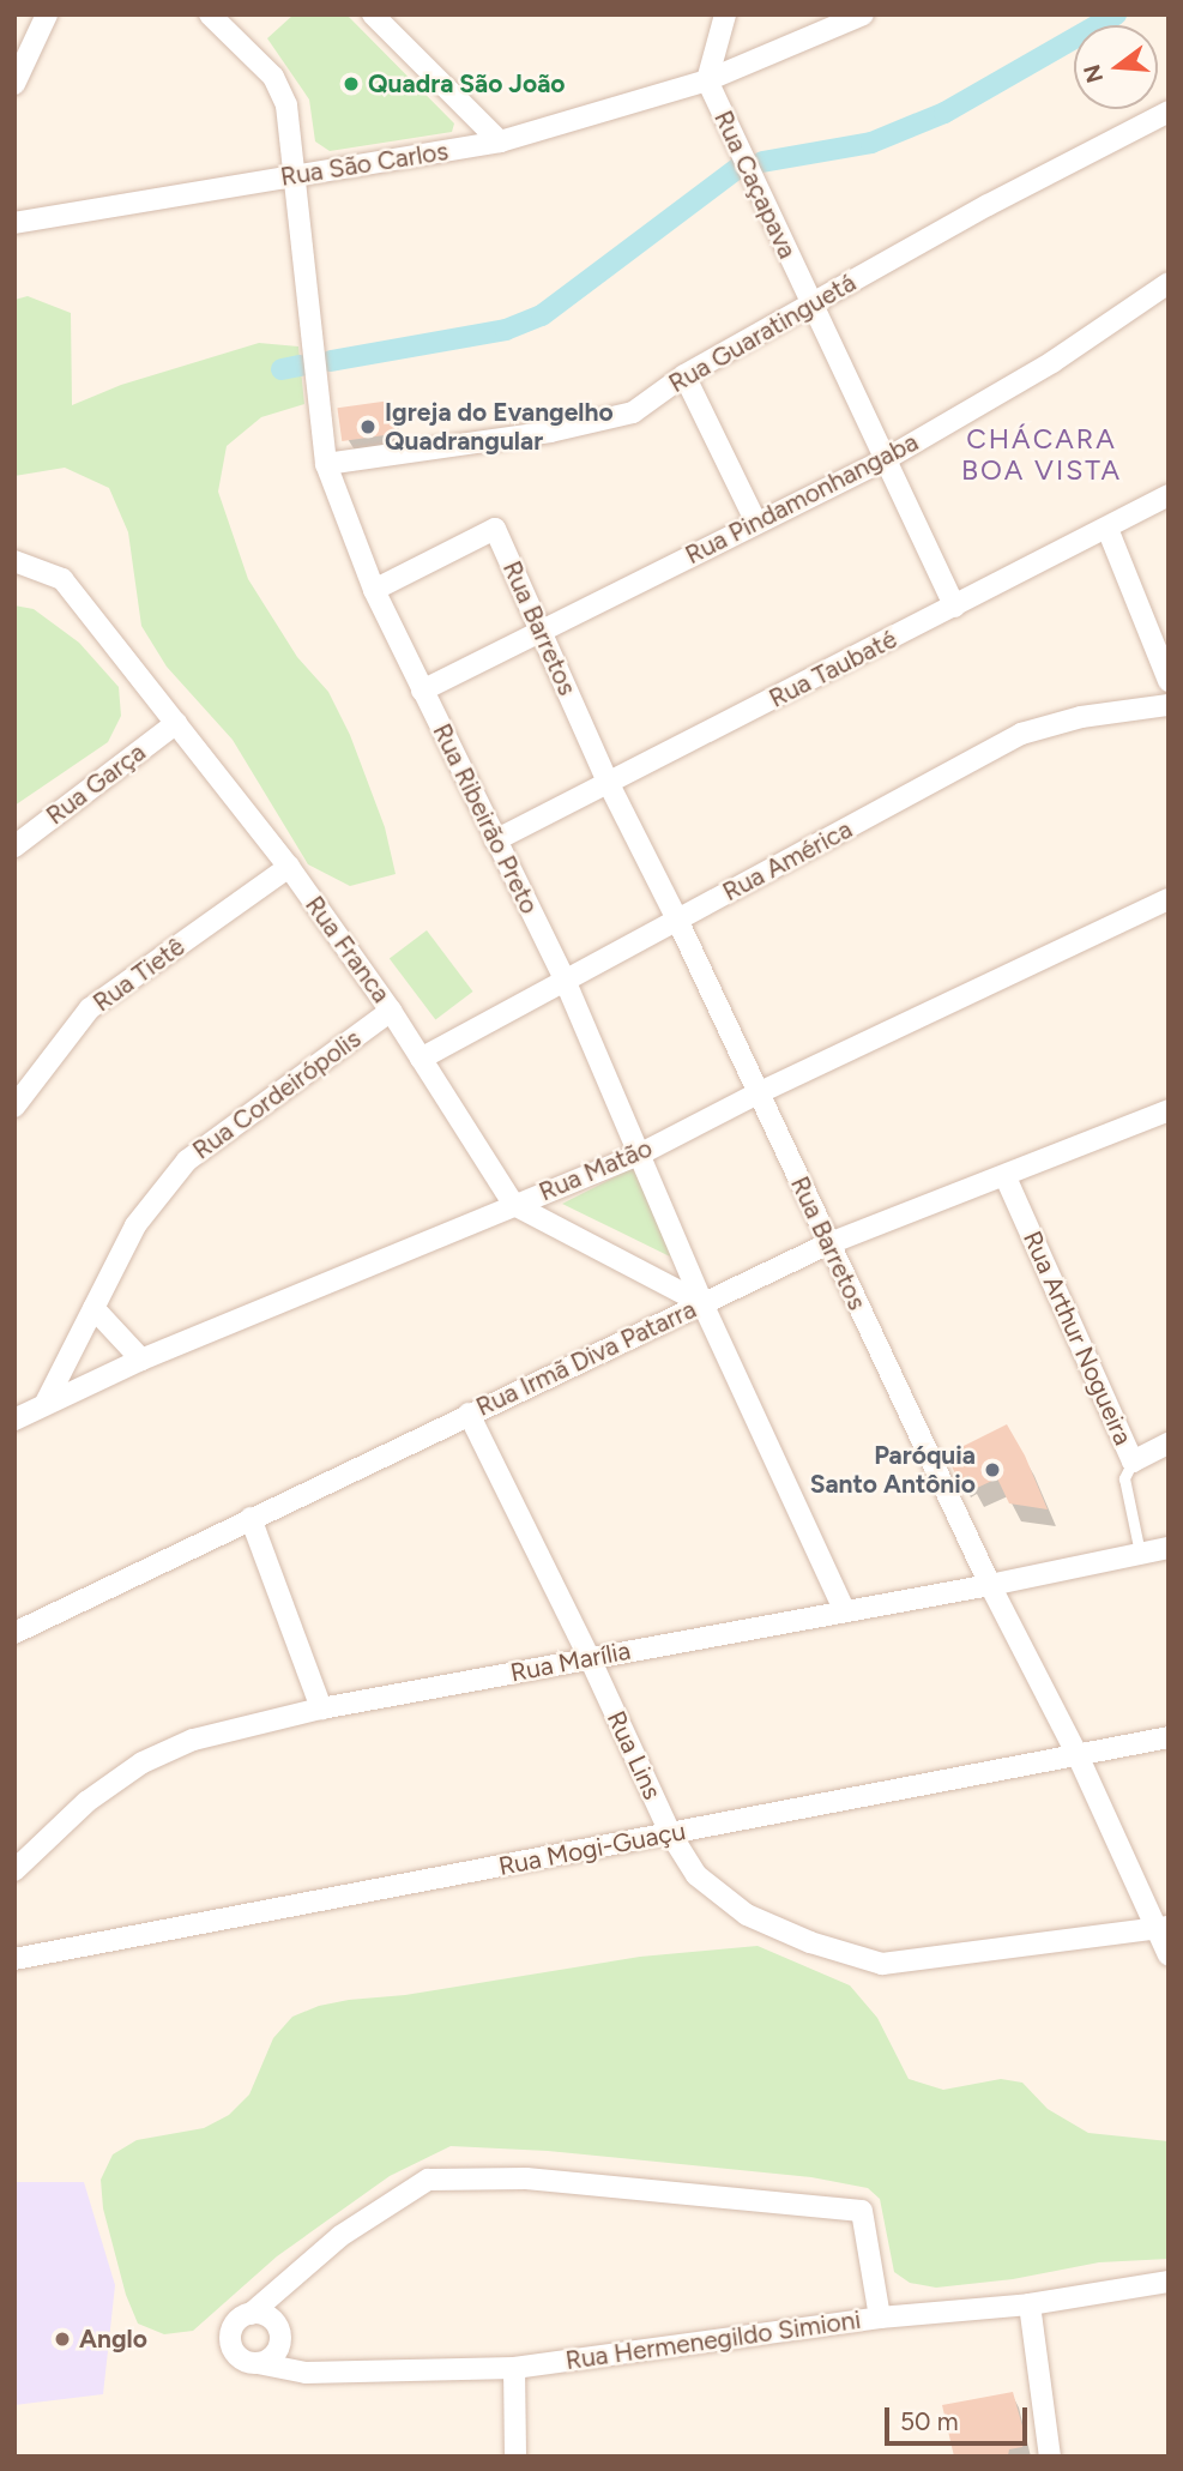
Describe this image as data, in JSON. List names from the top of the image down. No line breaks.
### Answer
{"streets":{"street":["Rua São Carlos","Rua Caçapava","Rua Guaratinguetá","Rua Pindamonhangaba","Rua Barretos","Rua Taubaté","Rua Garça","Rua Ribeirão Preto","Rua América","Rua Franca","Rua Tietê","Rua Cordeirópolis","Rua Matão","Rua Arthur Nogueira","Rua Irmã Diva Patarra","Rua Marília","Rua Lins","Rua Mogi-Guaçu","Rua Hermenegildo Simioni"]},"crossings":[["Rua São Carlos","Rua Caçapava"],["Rua São Carlos","Rua Ribeirão Preto"],["Rua Caçapava","Rua Guaratinguetá"],["Rua Caçapava","Rua Pindamonhangaba"],["Rua Caçapava","Rua Taubaté"],["Rua Guaratinguetá","Rua Ribeirão Preto"],["Rua Pindamonhangaba","Rua Barretos"],["Rua Pindamonhangaba","Rua Ribeirão Preto"],["Rua Barretos","Rua Taubaté"],["Rua Barretos","Rua Ribeirão Preto"],["Rua Barretos","Rua América"],["Rua Barretos","Rua Matão"],["Rua Barretos","Rua Irmã Diva Patarra"],["Rua Barretos","Rua Marília"],["Rua Barretos","Rua Lins"],["Rua Barretos","Rua Mogi-Guaçu"],["Rua Taubaté","Rua Ribeirão Preto"],["Rua Garça","Rua Franca"],["Rua Ribeirão Preto","Rua América"],["Rua Ribeirão Preto","Rua Franca"],["Rua Ribeirão Preto","Rua Matão"],["Rua Ribeirão Preto","Rua Irmã Diva Patarra"],["Rua Ribeirão Preto","Rua Marília"],["Rua América","Rua Franca"],["Rua Franca","Rua Tietê"],["Rua Franca","Rua Cordeirópolis"],["Rua Franca","Rua Matão"],["Rua Franca","Rua Irmã Diva Patarra"],["Rua Cordeirópolis","Rua Matão"],["Rua Arthur Nogueira","Rua Irmã Diva Patarra"],["Rua Irmã Diva Patarra","Rua Lins"],["Rua Marília","Rua Lins"],["Rua Lins","Rua Mogi-Guaçu"]],"districts":["CHÁCARA BOA VISTA"],"places":["Quadra São João","Igreja do Evangelho Quadrangular","Paróquia Santo Antônio","Anglo"],"scale_bar":"50 m","north":"left"}
